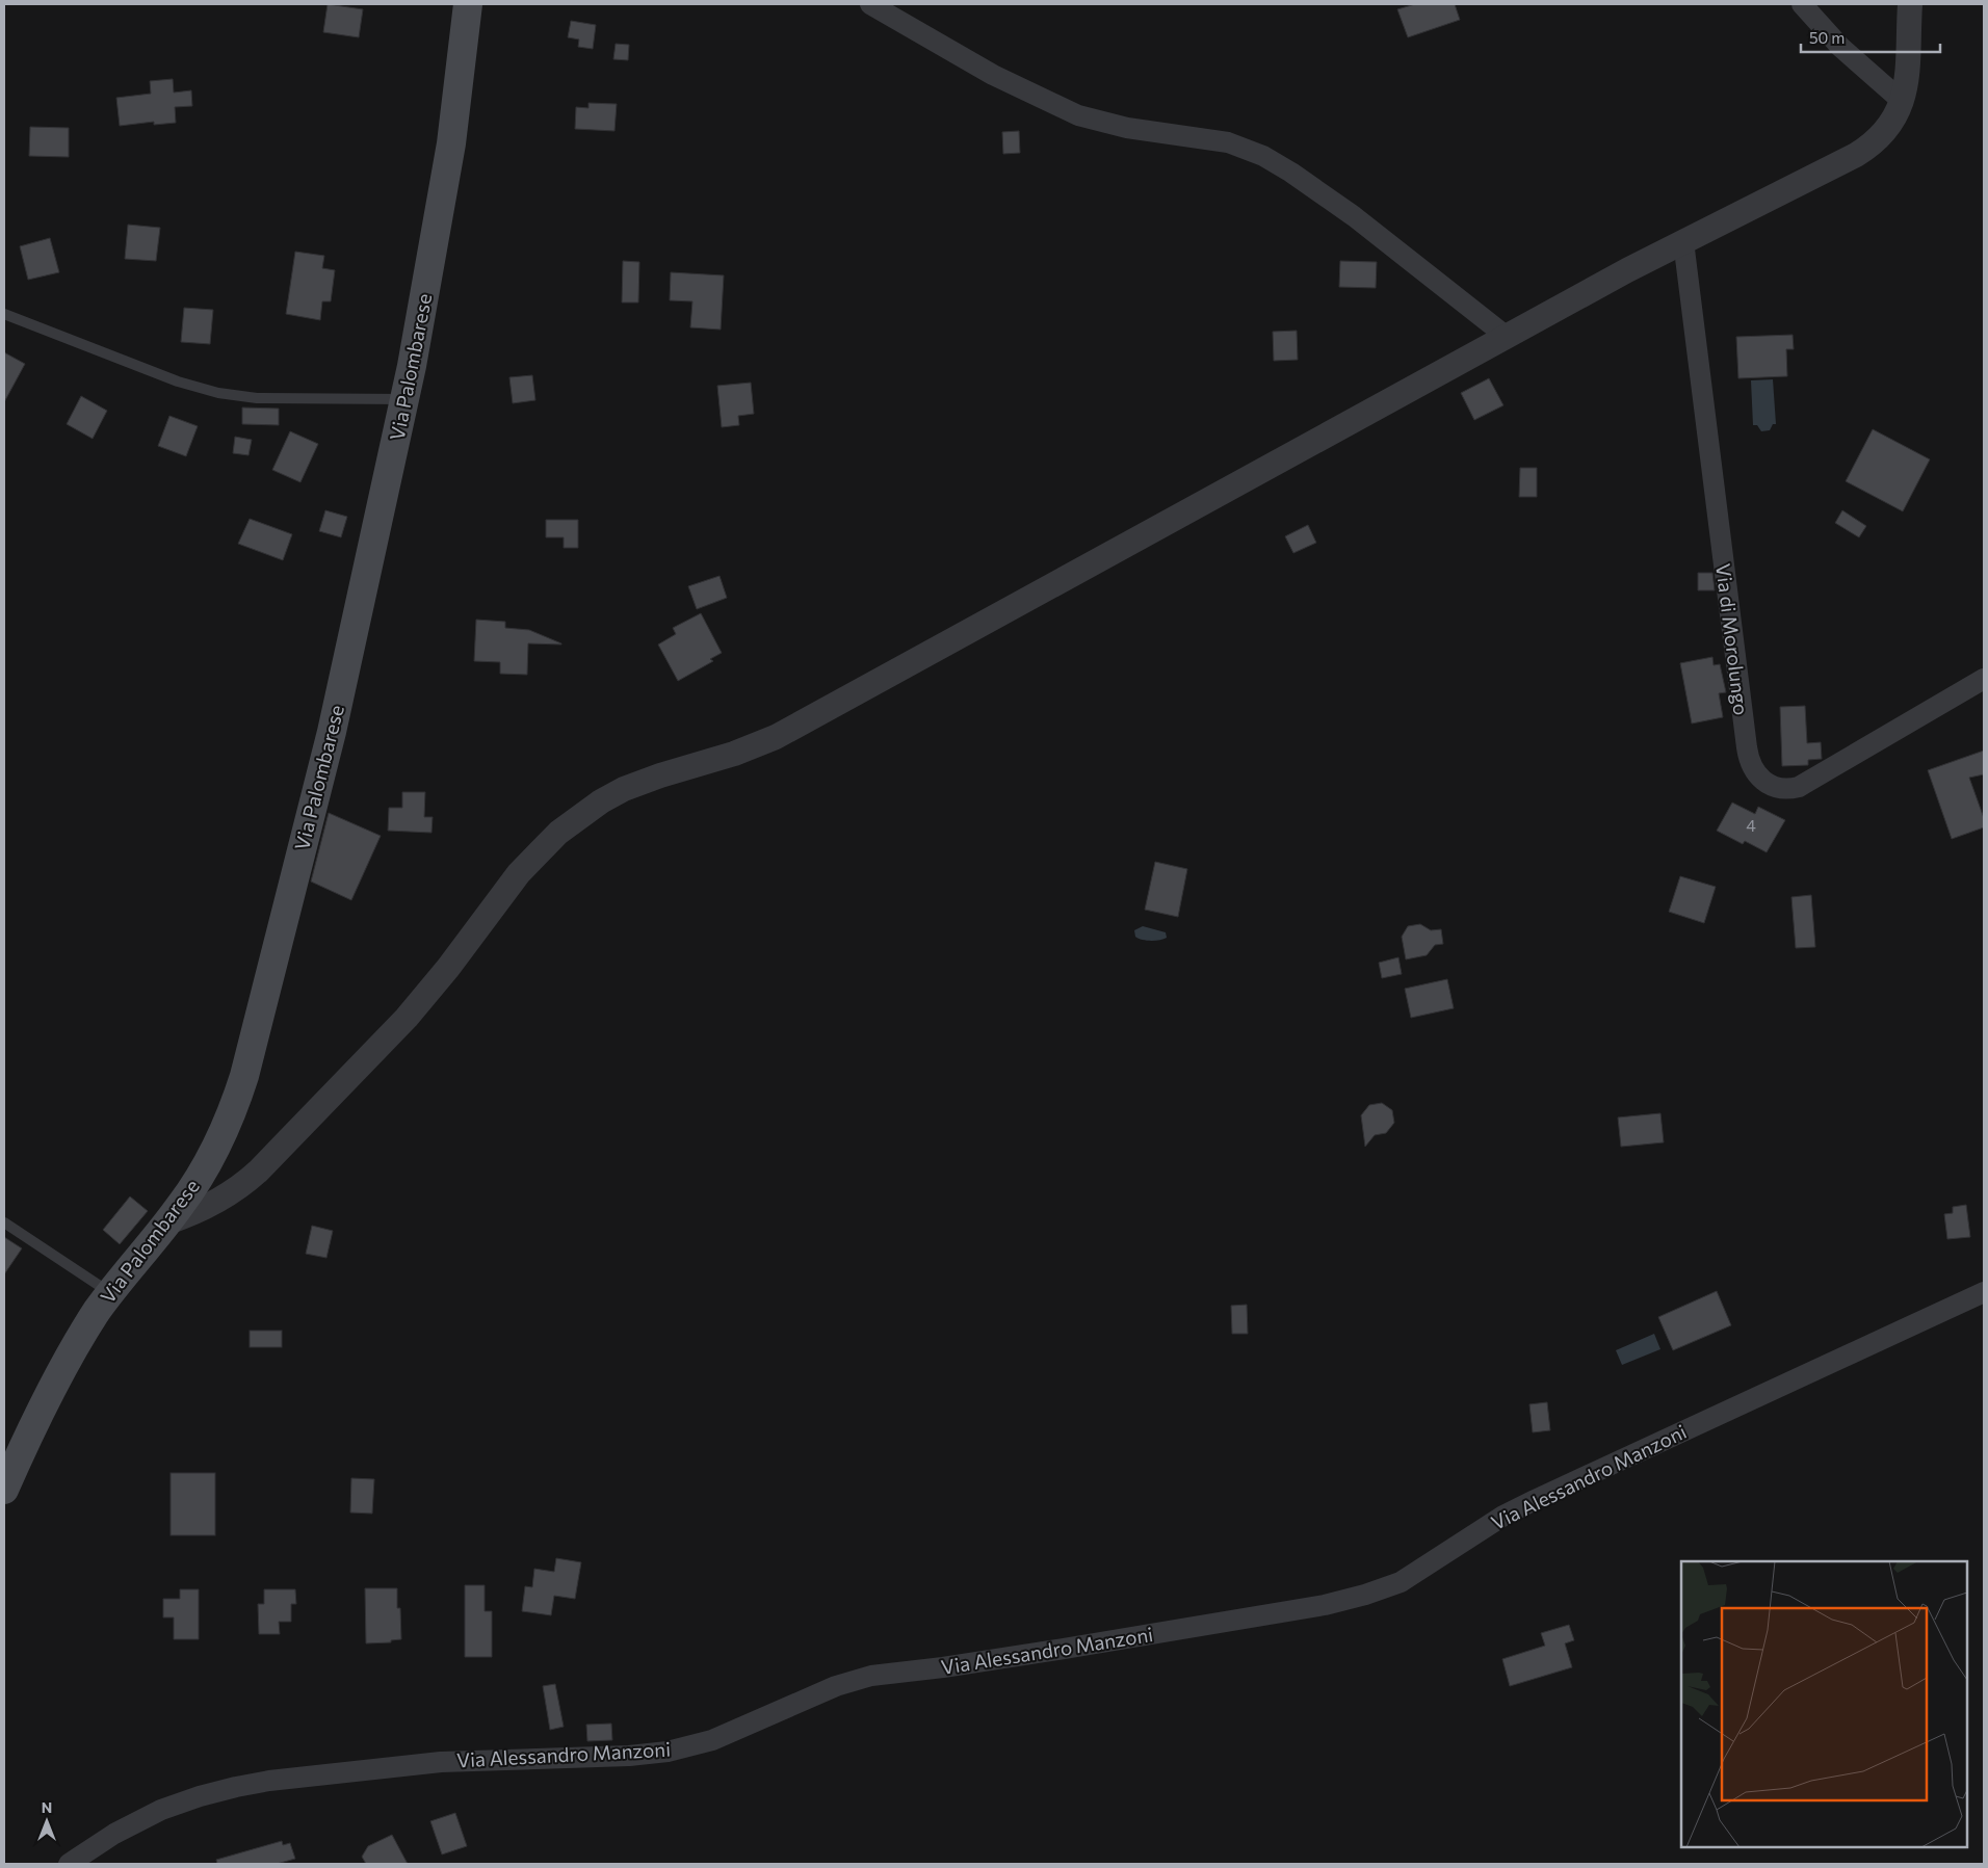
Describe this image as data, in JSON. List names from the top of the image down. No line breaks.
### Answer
{"streets":{"main road":["Via Palombarese"],"street":["Via di Morolungo","Via Alessandro Manzoni"]},"house_numbers":["4"],"scale_bar":"50 m","north":"top"}
